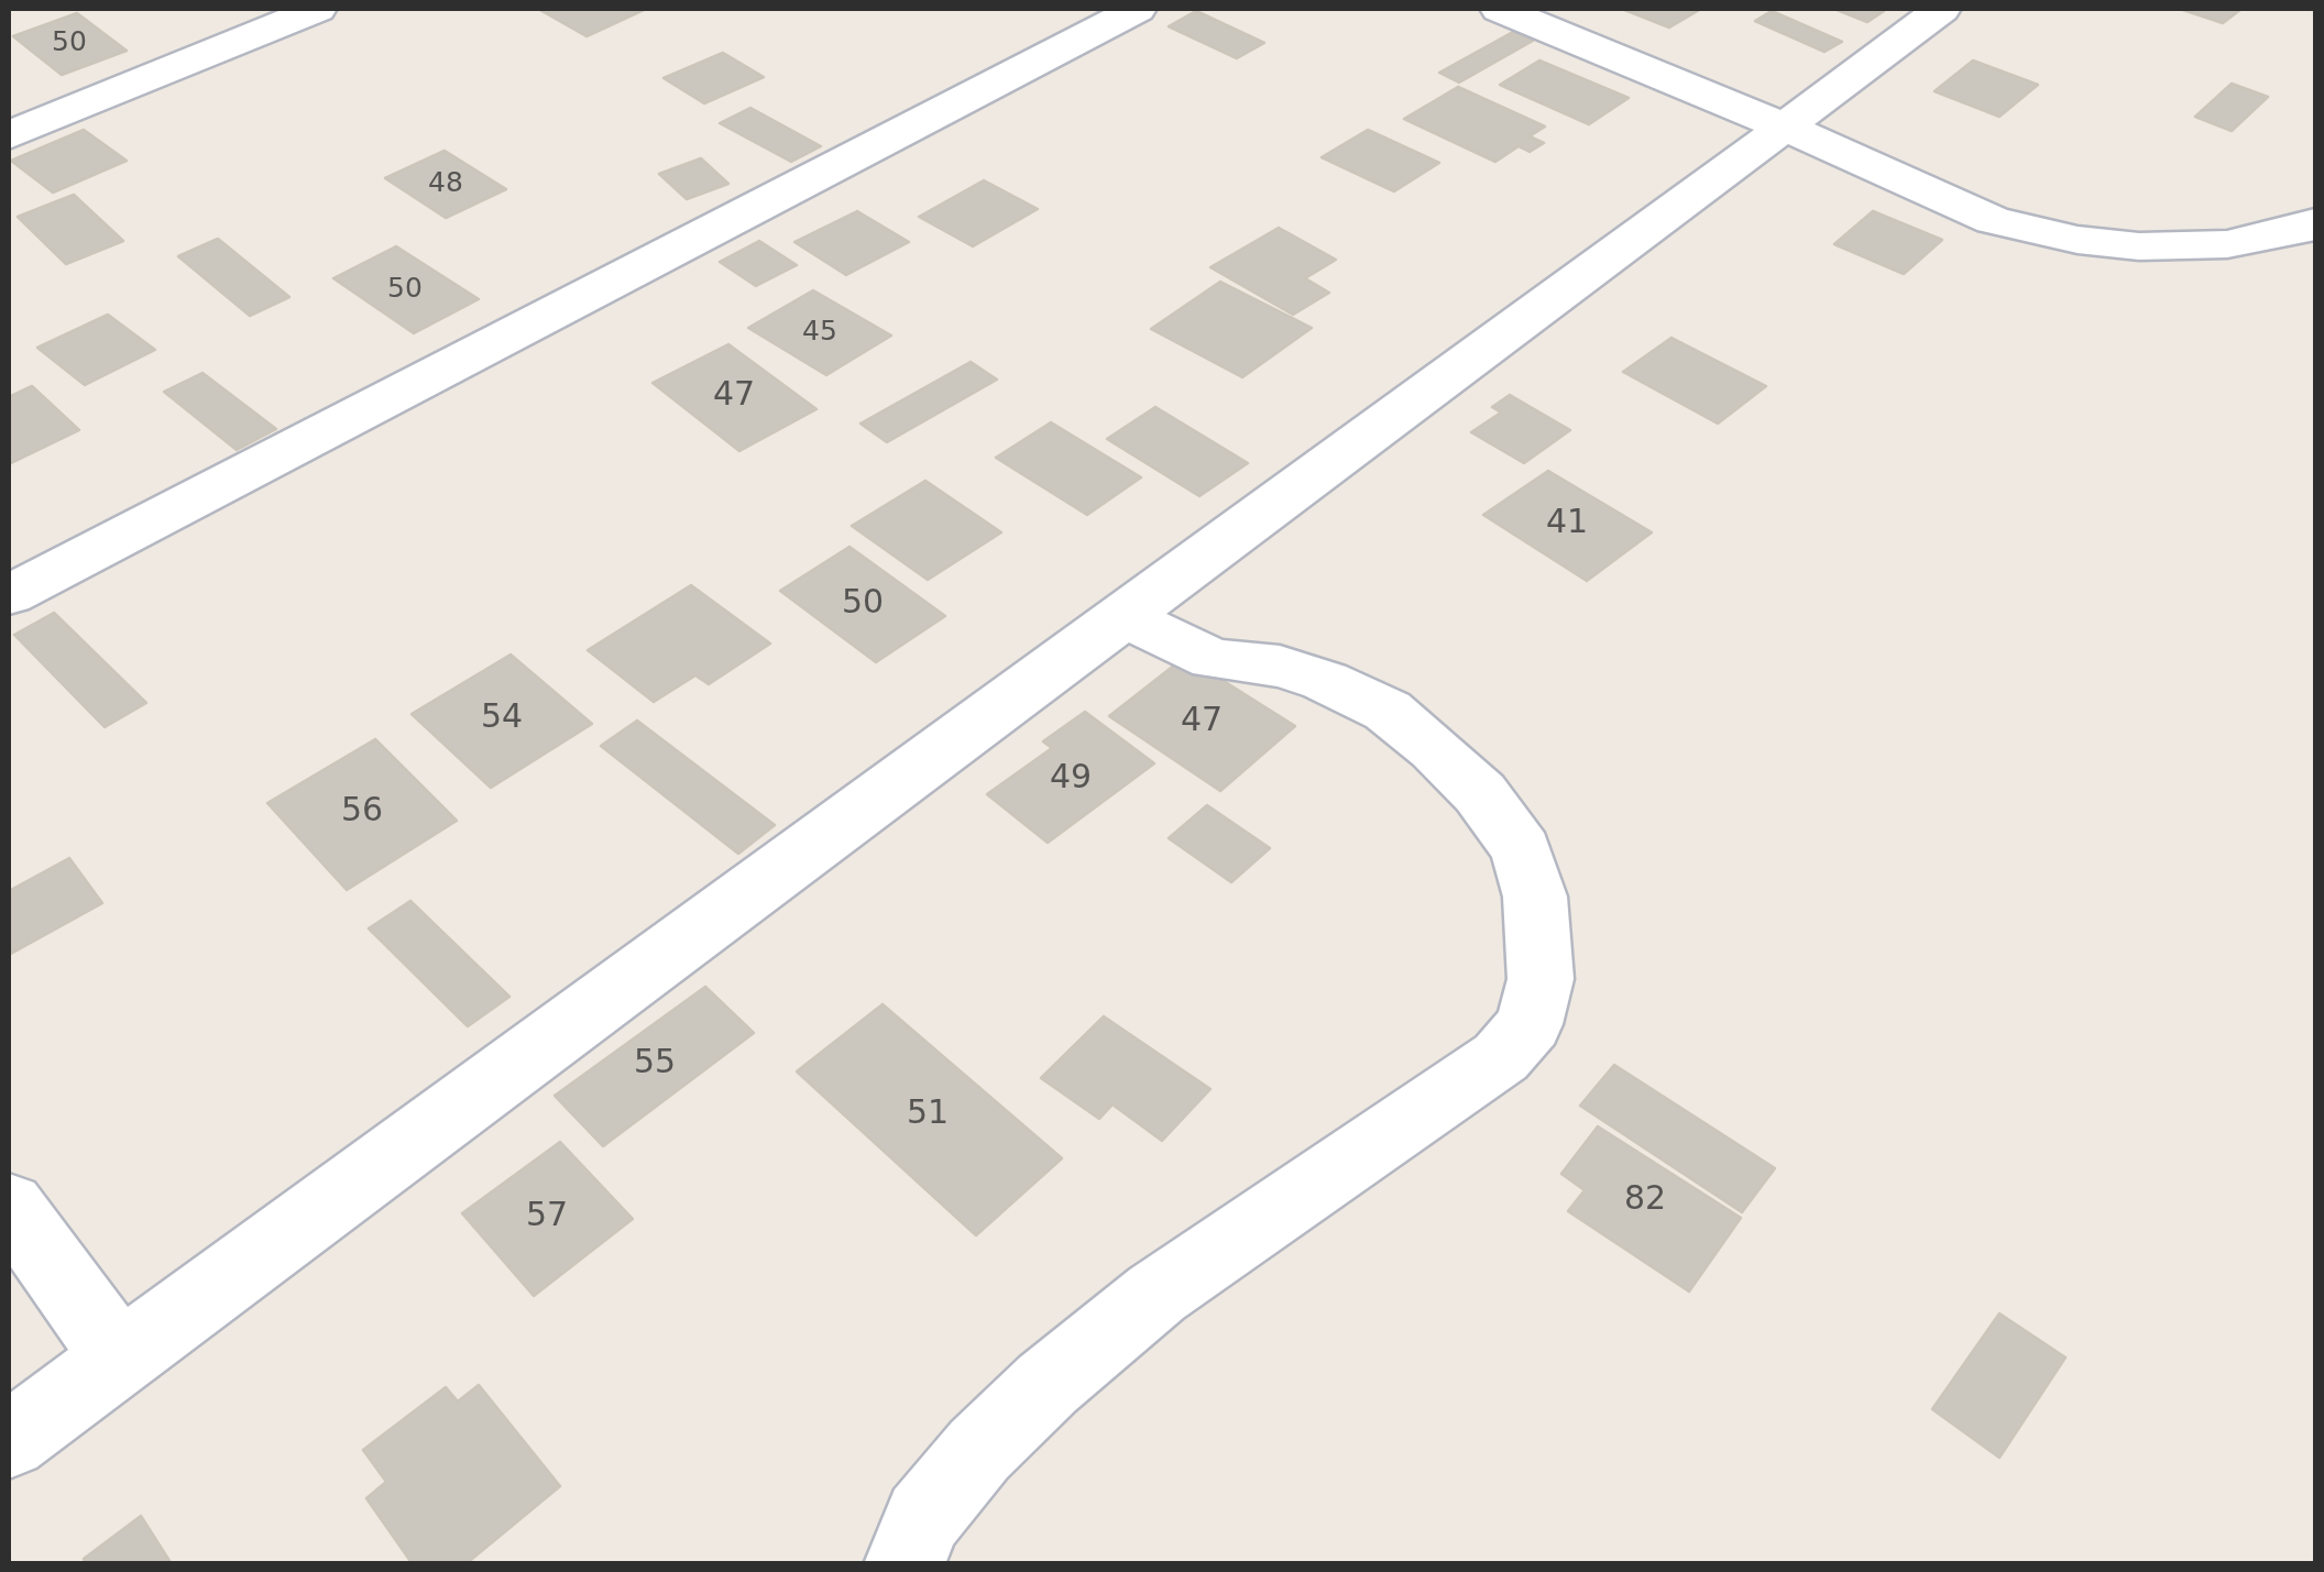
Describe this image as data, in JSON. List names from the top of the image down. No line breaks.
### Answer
{"house_numbers":["50","48","50","45","47","41","50","54","47","49","56","55","51","82","57"]}
